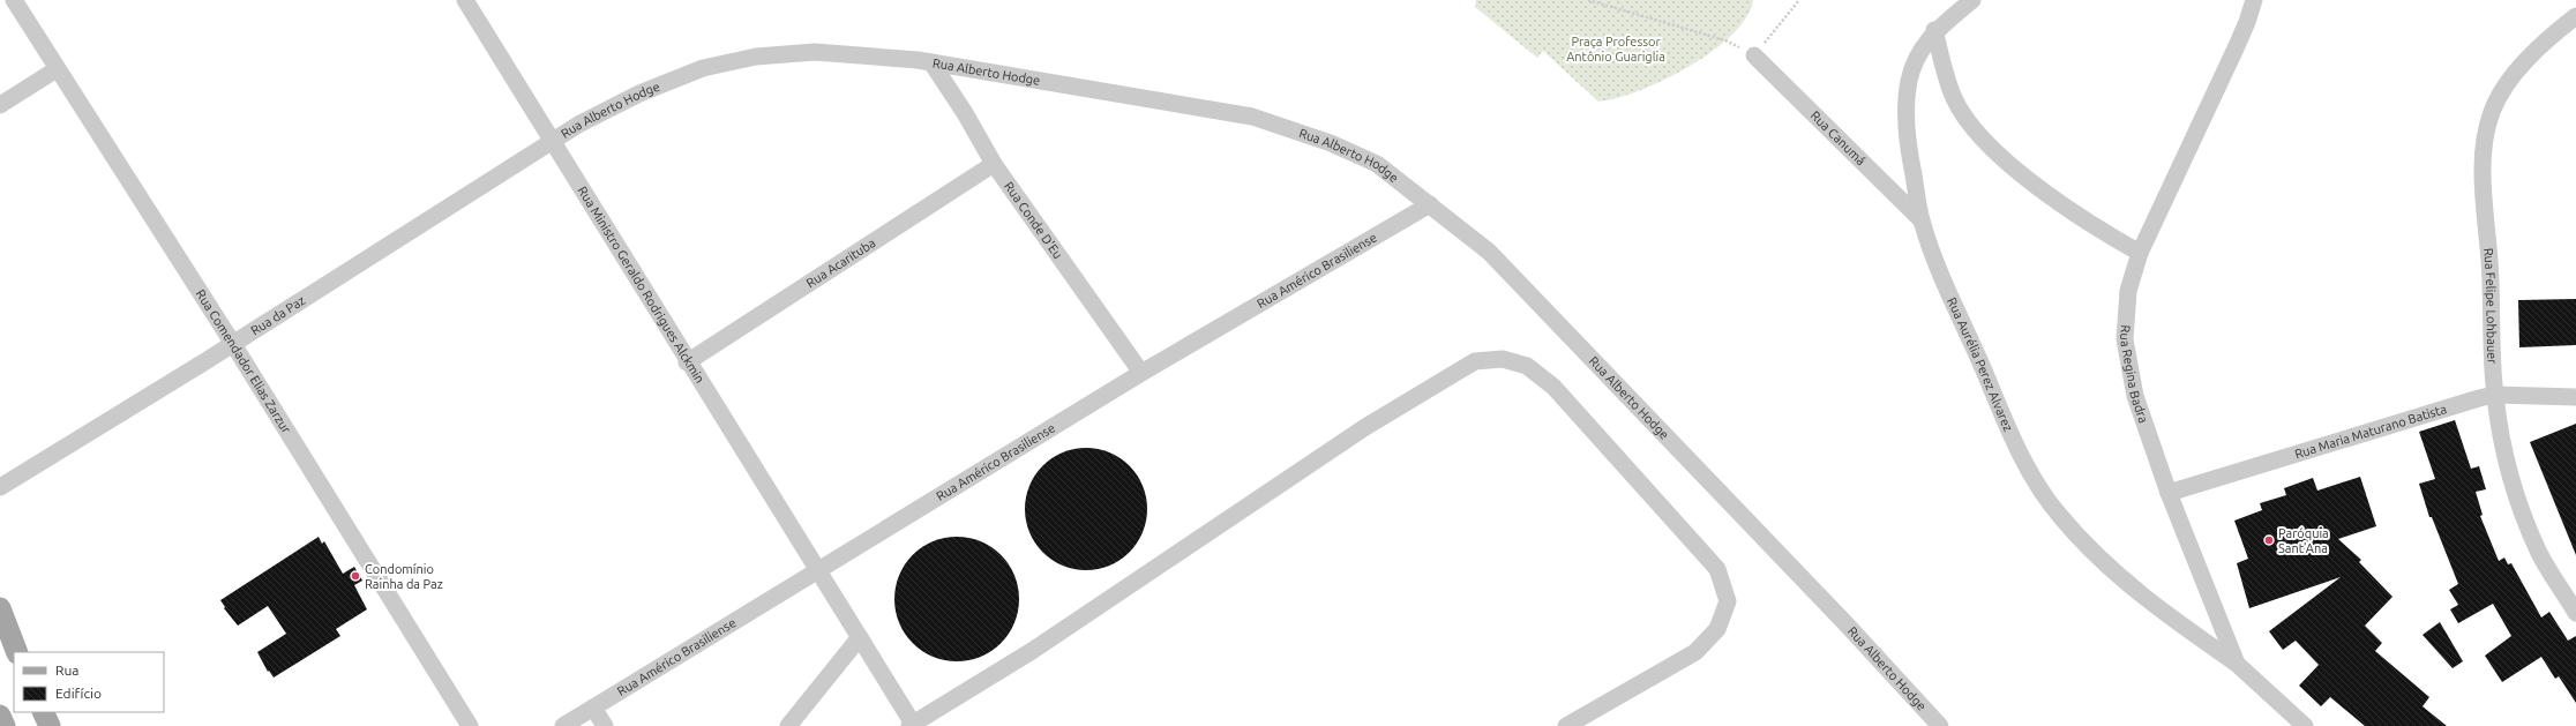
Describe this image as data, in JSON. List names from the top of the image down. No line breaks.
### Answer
{"streets":{"street":["Rua Alberto Hodge","Rua Canumá","Rua Conde D'Eu","Rua Acarituba","Rua Américo Brasiliense","Rua Ministro Geraldo Rodrigues Alckmin","Rua Felipe Lohbauer","Rua da Paz","Rua Comendador Elias Zarzur","Rua Aurélia Perez Alvarez","Rua Regina Badra","Rua Maria Maturano Batista"]},"crossings":[["Rua Alberto Hodge","Rua Conde D'Eu"],["Rua Alberto Hodge","Rua Américo Brasiliense"],["Rua Alberto Hodge","Rua Ministro Geraldo Rodrigues Alckmin"],["Rua Alberto Hodge","Rua da Paz"],["Rua Canumá","Rua Aurélia Perez Alvarez"],["Rua Conde D'Eu","Rua Acarituba"],["Rua Conde D'Eu","Rua Américo Brasiliense"],["Rua Acarituba","Rua Ministro Geraldo Rodrigues Alckmin"],["Rua Américo Brasiliense","Rua Ministro Geraldo Rodrigues Alckmin"],["Rua Ministro Geraldo Rodrigues Alckmin","Rua da Paz"],["Rua Felipe Lohbauer","Rua Maria Maturano Batista"],["Rua da Paz","Rua Comendador Elias Zarzur"],["Rua Aurélia Perez Alvarez","Rua Regina Badra"],["Rua Regina Badra","Rua Maria Maturano Batista"]],"parks":["Praça Professor Antônio Guariglia"],"places":["Paróquia Sant’Ana","Condomínio Rainha da Paz"],"legend":["Rua","Edifício"]}
